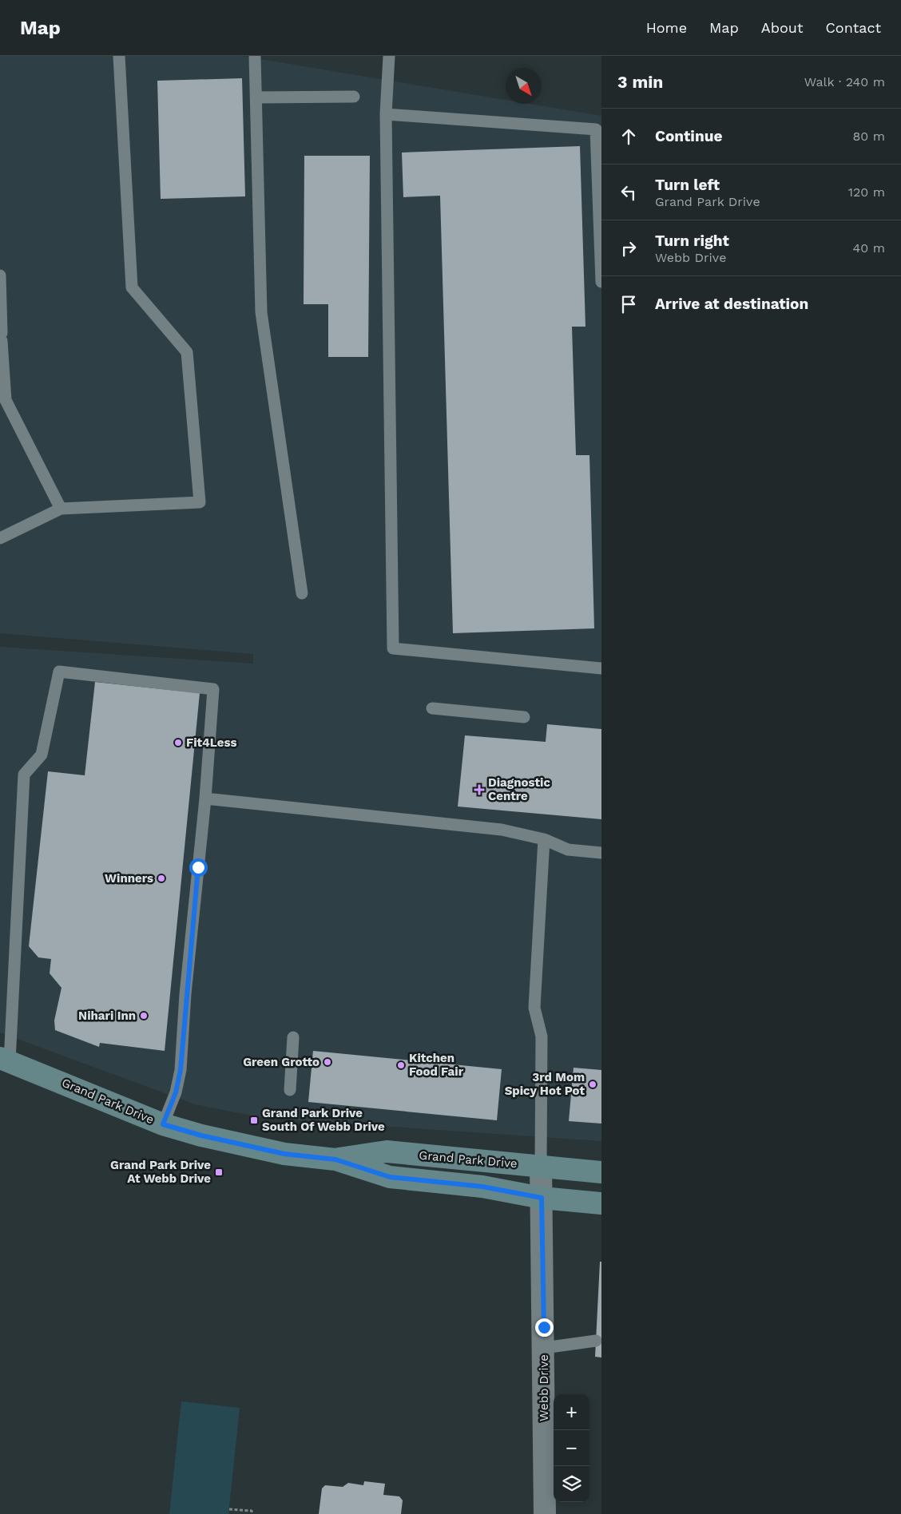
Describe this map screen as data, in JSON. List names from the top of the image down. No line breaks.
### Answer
{"streets":{"street":["Grand Park Drive","Webb Drive"]},"crossings":[["Grand Park Drive","Webb Drive"]],"places":{"other":["Fit4Less","Winners","Nihari Inn","Green Grotto","Kitchen Food Fair","3rd Mom Spicy Hot Pot"],"health":["Diagnostic Centre"],"transit":["Grand Park Drive South Of Webb Drive","Grand Park Drive At Webb Drive"]},"north":"bottom right","page":{"header":"Map","nav":["Home","Map","About","Contact"],"heading":["3 min","Walk · 240 m"],"list":[["Continue","80 m"],["Turn left","Grand Park Drive","120 m"],["Turn right","Webb Drive","40 m"],"Arrive at destination"],"map_buttons":["+","−"]}}
